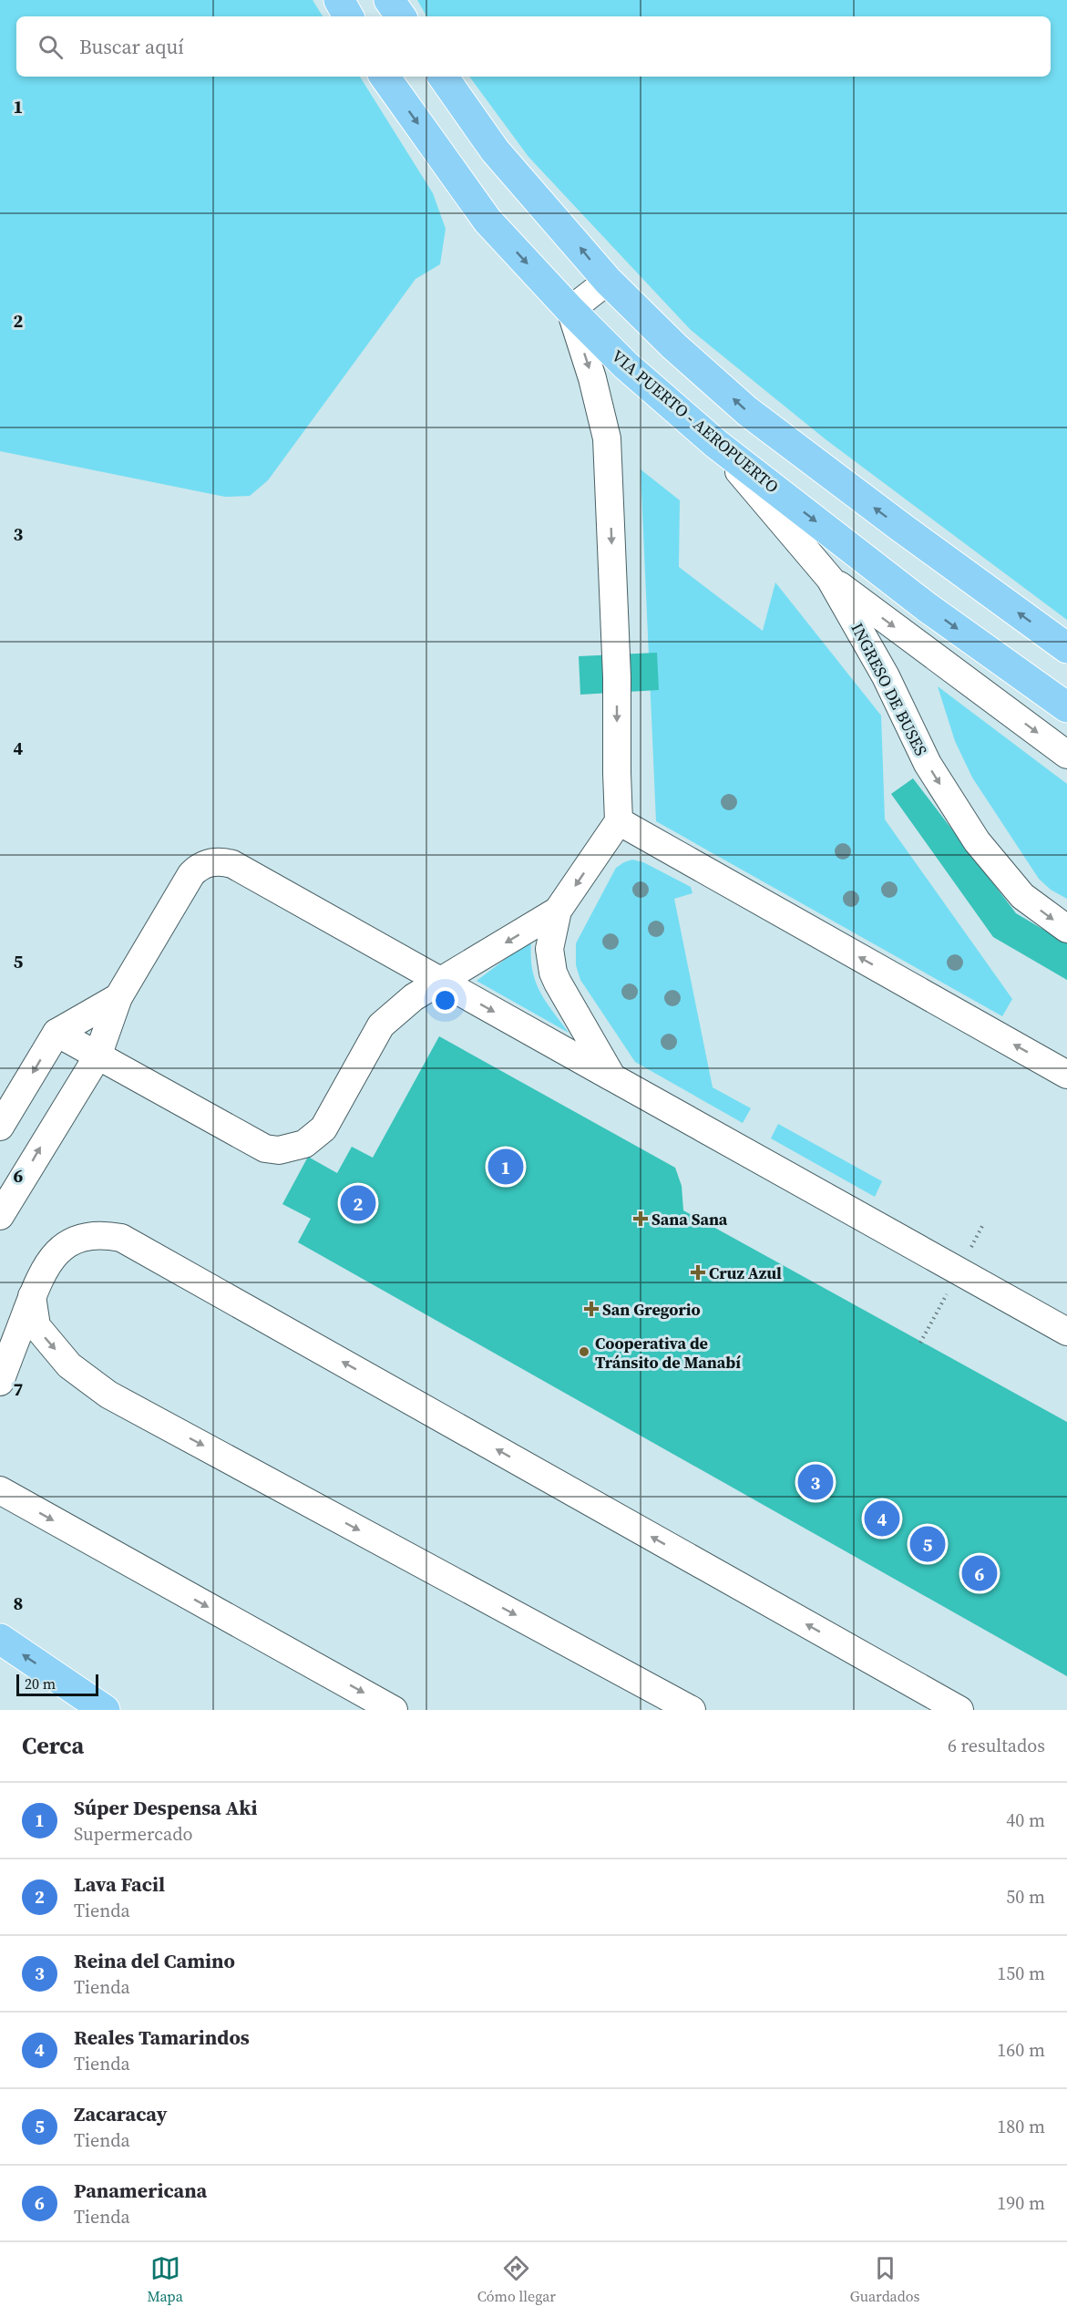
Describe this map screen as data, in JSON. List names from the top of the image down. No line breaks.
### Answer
{"streets":{"main road":["VIA PUERTO - AEROPUERTO"],"lane":["INGRESO DE BUSES"]},"crossings":[["VIA PUERTO - AEROPUERTO","INGRESO DE BUSES"]],"places":{"health":["Sana Sana","Cruz Azul","San Gregorio"],"other":["Cooperativa de Tránsito de Manabí"]},"scale_bar":"20 m","page":{"search":"Buscar aquí","pins":["1","2","3","4","5","6"],"scale":"20 m","heading":["Cerca","6 resultados"],"list":[{"mark":"1","name":"Súper Despensa Aki","note":"Supermercado","value":"40 m"},{"mark":"2","name":"Lava Facil","note":"Tienda","value":"50 m"},{"mark":"3","name":"Reina del Camino","note":"Tienda","value":"150 m"},{"mark":"4","name":"Reales Tamarindos","note":"Tienda","value":"160 m"},{"mark":"5","name":"Zacaracay","note":"Tienda","value":"180 m"},{"mark":"6","name":"Panamericana","note":"Tienda","value":"190 m"}],"nav":["Mapa","Cómo llegar","Guardados"]},"grid":{"rows":["1","2","3","4","5","6","7","8"]}}
